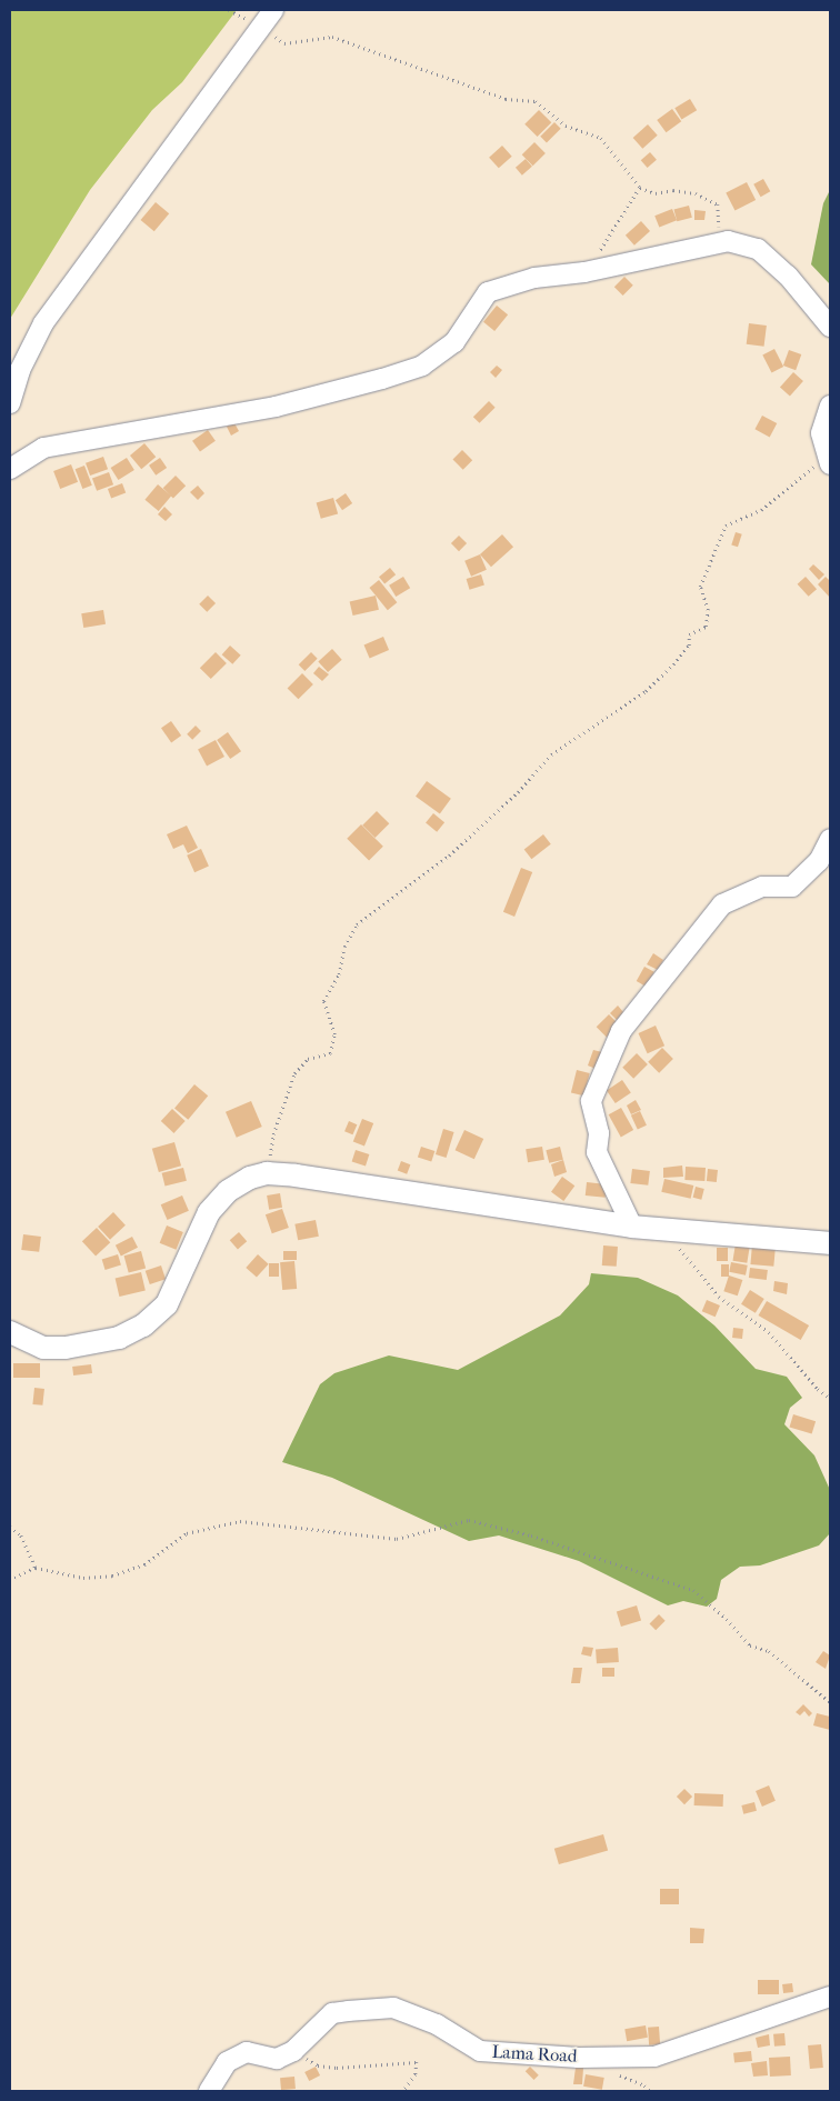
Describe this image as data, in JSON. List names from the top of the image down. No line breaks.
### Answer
{"streets":{"street":["Lama Road"]}}
